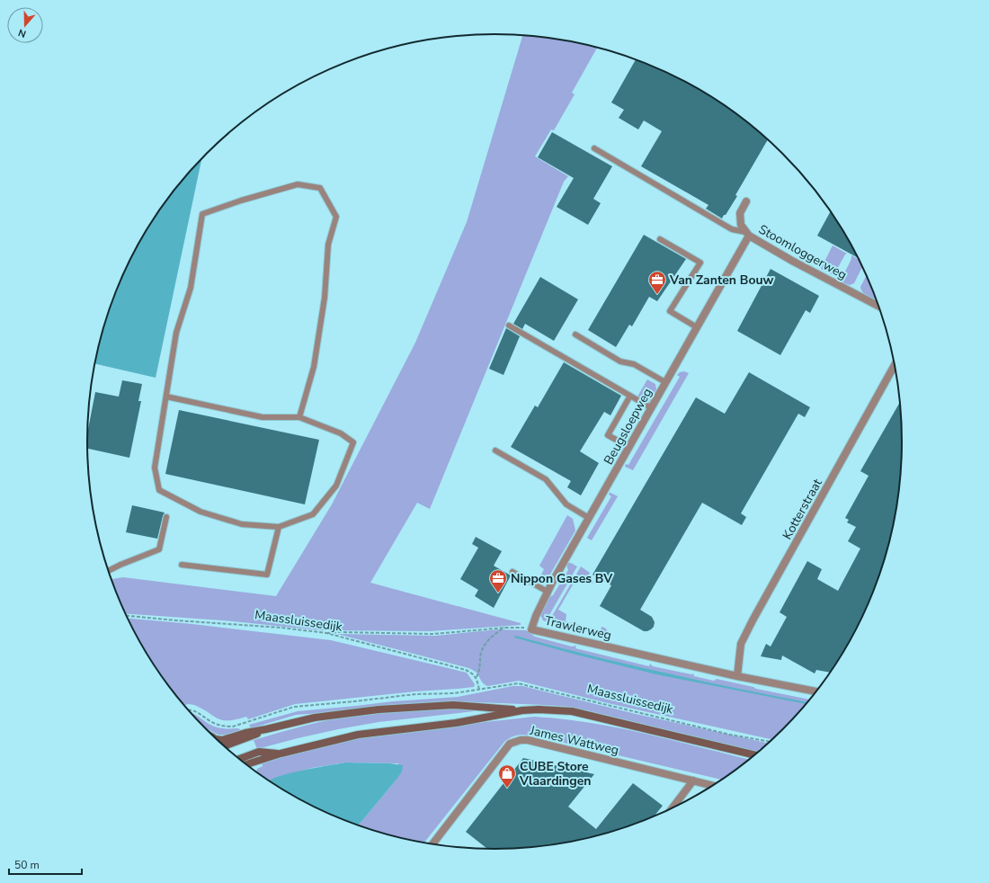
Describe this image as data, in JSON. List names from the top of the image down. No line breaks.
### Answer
{"streets":{"street":["Stoomloggerweg","Beugsloepweg","Kotterstraat","Maassluissedijk","Trawlerweg","James Wattweg"]},"crossings":[["Stoomloggerweg","Beugsloepweg"],["Beugsloepweg","Trawlerweg"],["Kotterstraat","Trawlerweg"],["Maassluissedijk","Trawlerweg"]],"places":{"office":["Van Zanten Bouw","Nippon Gases BV"],"shop":["CUBE Store Vlaardingen"]},"scale_bar":"50 m","north":"bottom"}
